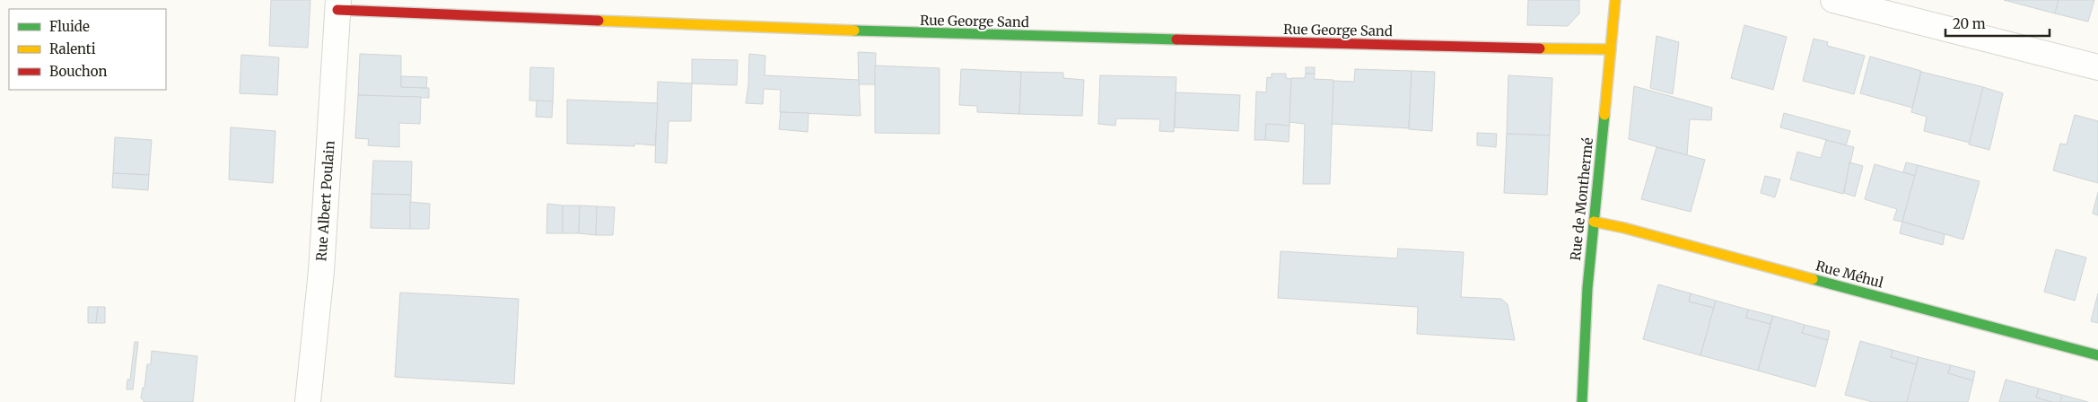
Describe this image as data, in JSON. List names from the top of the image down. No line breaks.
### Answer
{"streets":{"street":["Rue George Sand","Rue de Monthermé","Rue Albert Poulain","Rue Méhul"]},"crossings":[["Rue George Sand","Rue de Monthermé"],["Rue George Sand","Rue Albert Poulain"],["Rue de Monthermé","Rue Méhul"]],"legend":["Fluide","Ralenti","Bouchon"],"scale_bar":"20 m"}
